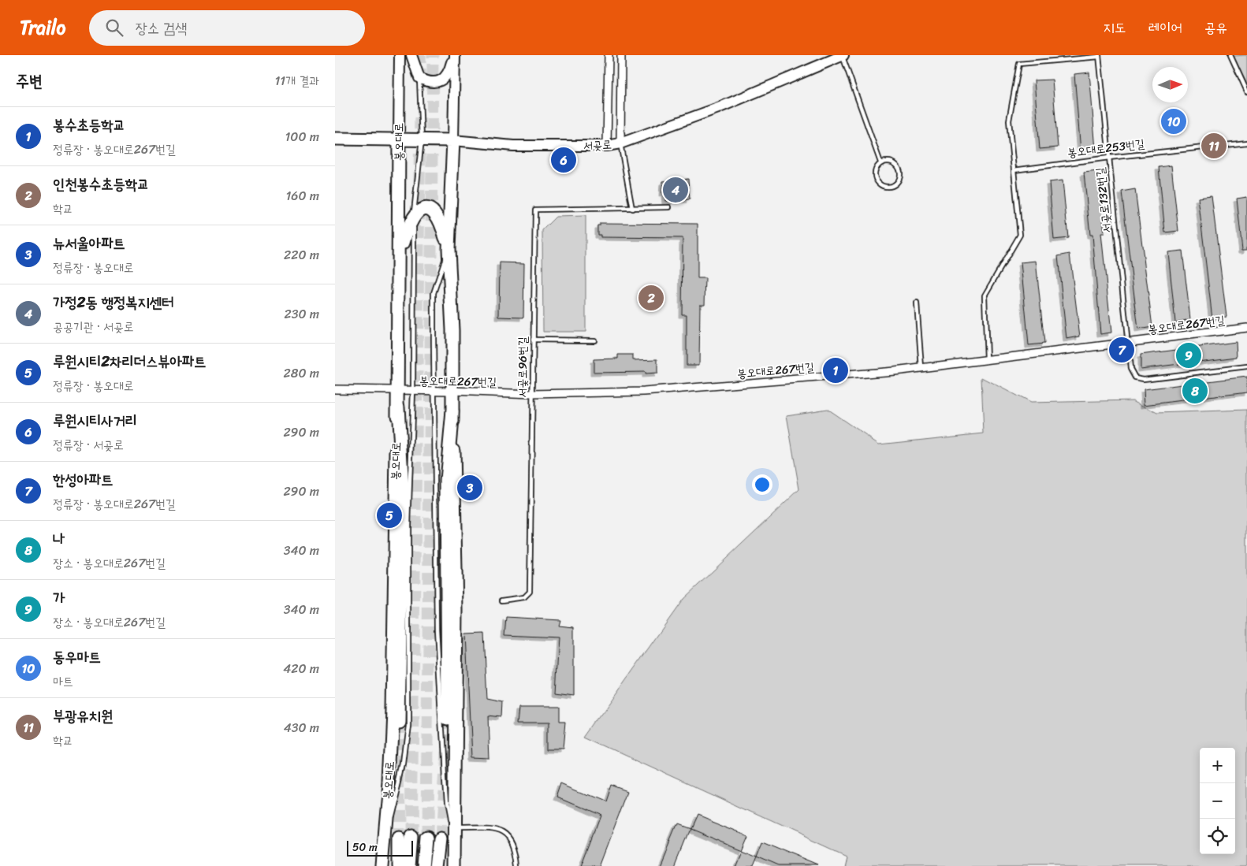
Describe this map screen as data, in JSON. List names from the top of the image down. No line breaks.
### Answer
{"streets":{"main road":["봉오대로","서곶로"],"street":["봉오대로267번길"],"lane":["봉오대로253번길","서곶로132번길","서곷로96번길"]},"crossings":[["봉오대로","서곶로"],["봉오대로","봉오대로267번길"],["봉오대로253번길","서곶로132번길"],["서곶로132번길","봉오대로267번길"],["봉오대로267번길","서곷로96번길"]],"scale_bar":"50 m","north":"right","page":{"header":"Trailo","search":"장소 검색","nav":["지도","레이어","공유"],"heading":["주변","11개 결과"],"list":[{"mark":"1","name":"봉수초등학교","note":"정류장 · 봉오대로267번길","value":"100 m"},{"mark":"2","name":"인천봉수초등학교","note":"학교","value":"160 m"},{"mark":"3","name":"뉴서울아파트","note":"정류장 · 봉오대로","value":"220 m"},{"mark":"4","name":"가정2동 행정복지센터","note":"공공기관 · 서곶로","value":"230 m"},{"mark":"5","name":"루원시티2차리더스뷰아파트","note":"정류장 · 봉오대로","value":"280 m"},{"mark":"6","name":"루원시티사거리","note":"정류장 · 서곶로","value":"290 m"},{"mark":"7","name":"한성아파트","note":"정류장 · 봉오대로267번길","value":"290 m"},{"mark":"8","name":"나","note":"장소 · 봉오대로267번길","value":"340 m"},{"mark":"9","name":"가","note":"장소 · 봉오대로267번길","value":"340 m"},{"mark":"10","name":"동우마트","note":"마트","value":"420 m"},{"mark":"11","name":"부광유치원","note":"학교","value":"430 m"}],"pins":["10","11","6","4","2","7","9","1","8","3","5"],"map_buttons":["+","−"],"scale":"50 m"}}
